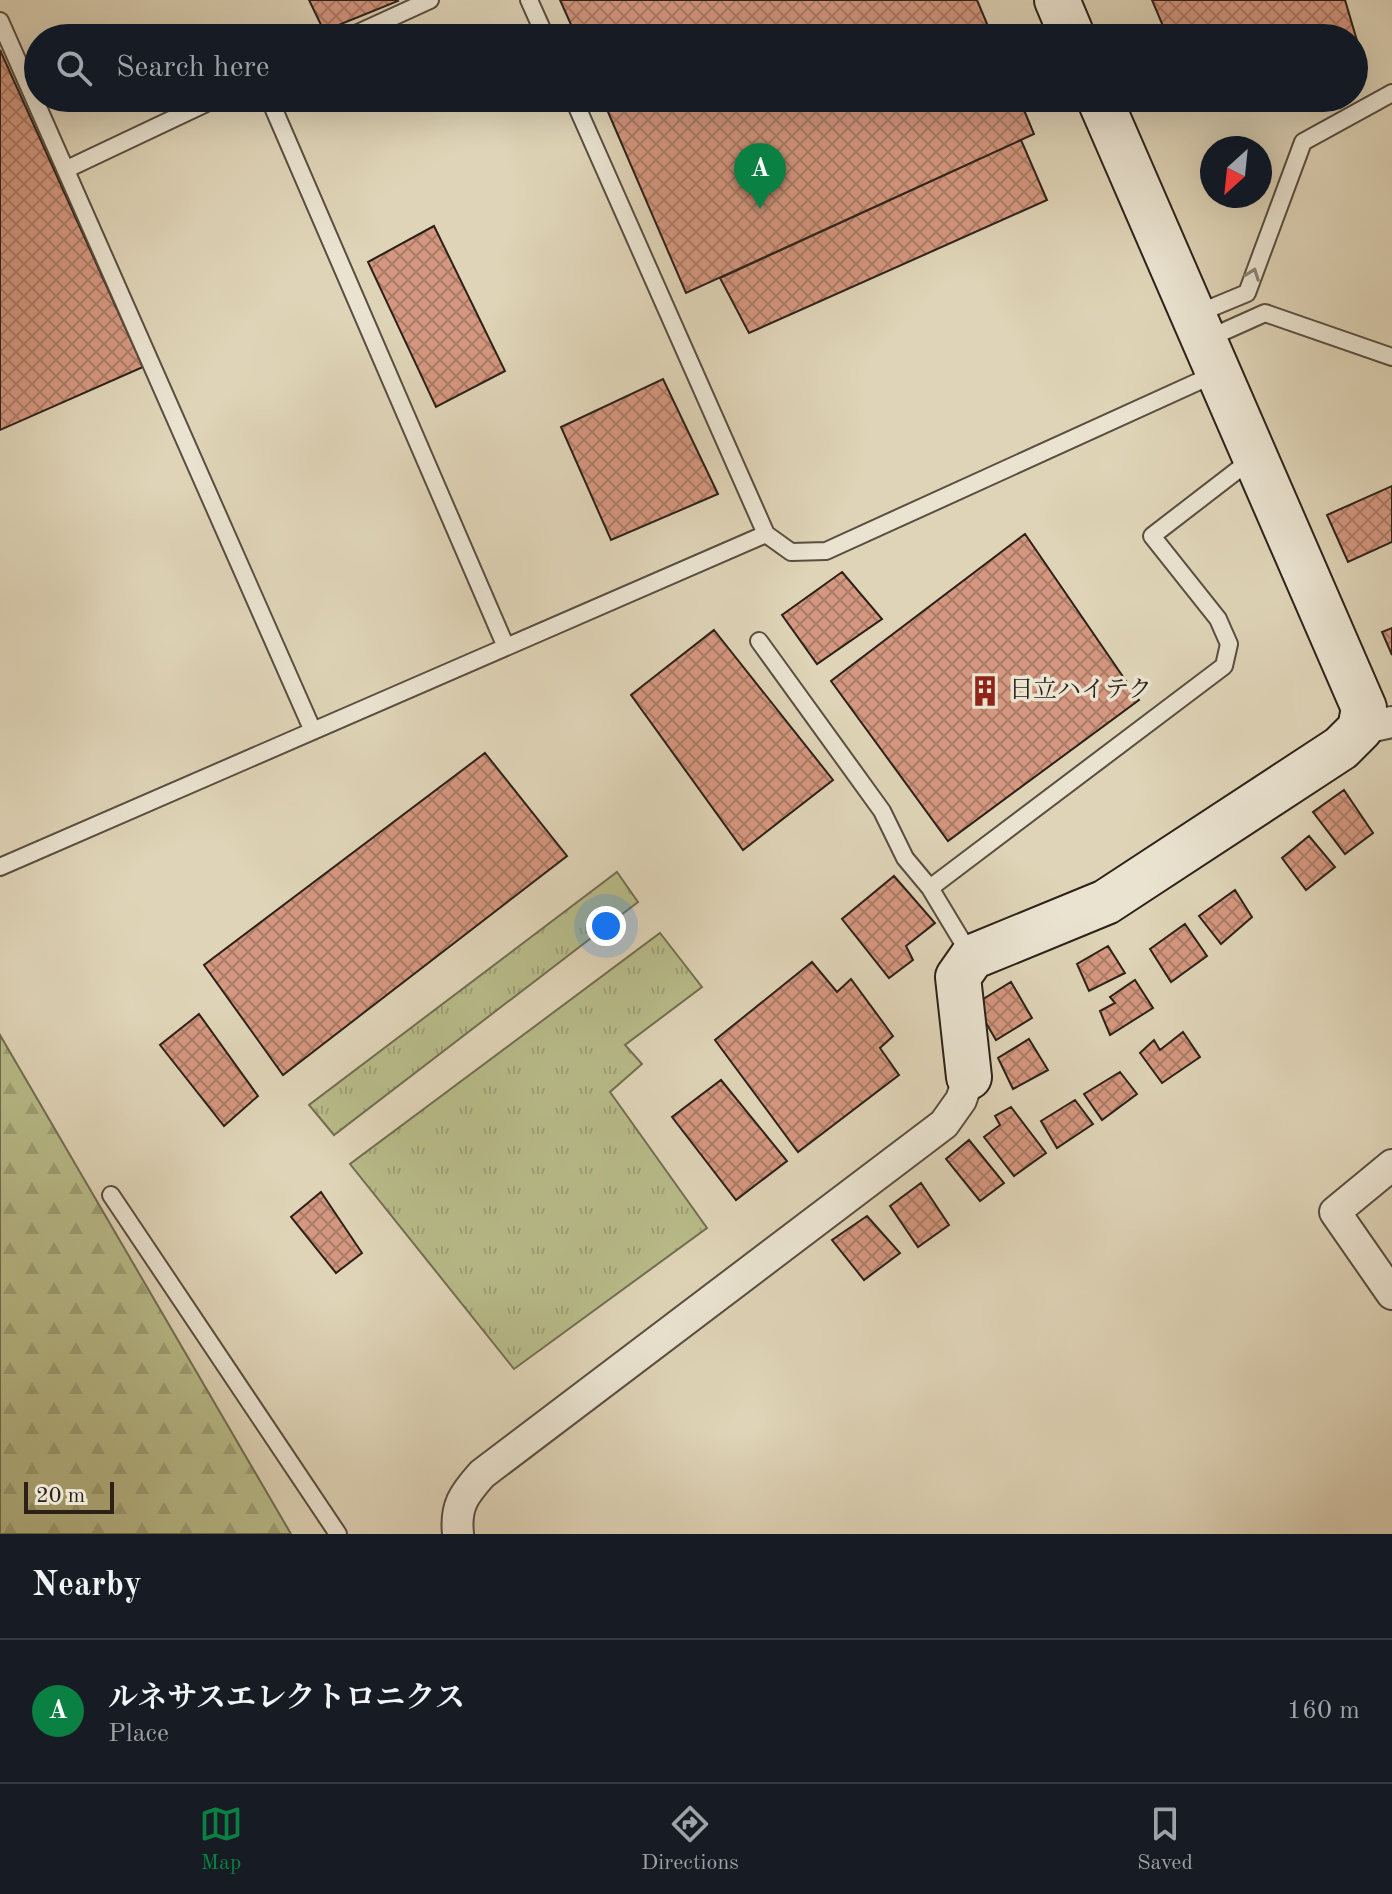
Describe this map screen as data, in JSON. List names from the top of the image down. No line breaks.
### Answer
{"places":{"building":["日立ハイテク"]},"scale_bar":"20 m","north":"bottom left","page":{"search":"Search here","pins":"A","scale":"20 m","heading":"Nearby","list":[{"mark":"A","name":"ルネサスエレクトロニクス","note":"Place","value":"160 m"}],"nav":["Map","Directions","Saved"]}}
